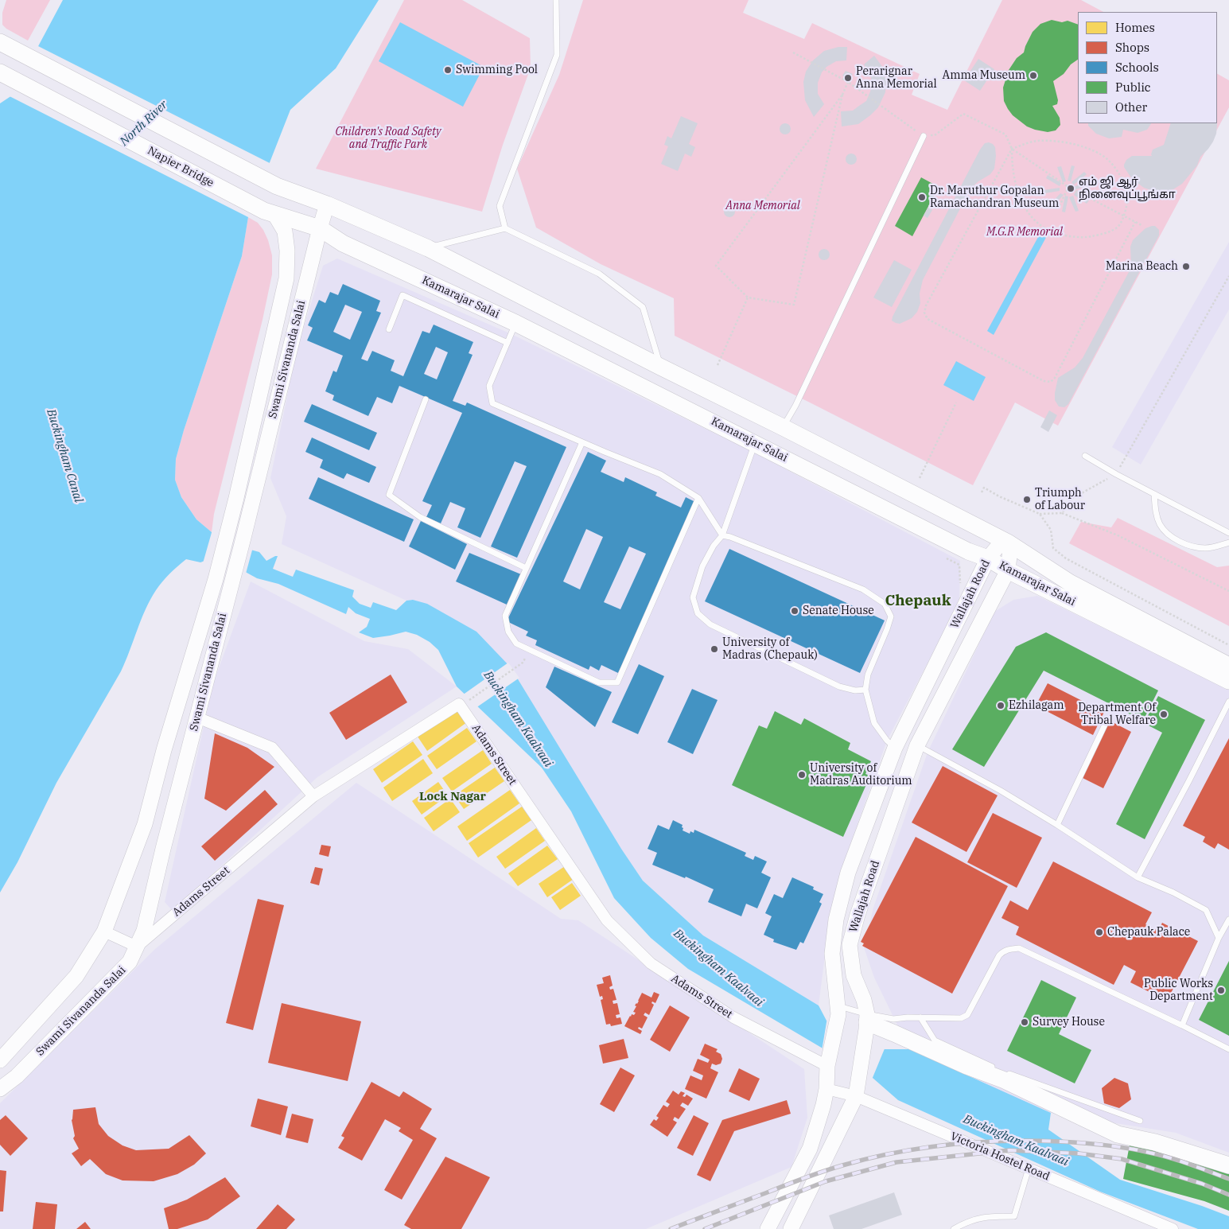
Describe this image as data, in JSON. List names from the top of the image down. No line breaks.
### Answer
{"streets":{"main road":["Napier Bridge","Kamarajar Salai"],"street":["Swami Sivananda Salai","Wallajah Road","Adams Street","Victoria Hostel Road"]},"crossings":[["Napier Bridge","Kamarajar Salai"],["Napier Bridge","Swami Sivananda Salai"],["Kamarajar Salai","Swami Sivananda Salai"],["Kamarajar Salai","Wallajah Road"],["Swami Sivananda Salai","Adams Street"],["Wallajah Road","Adams Street"]],"districts":["Chepauk","Lock Nagar"],"water":["North River","Buckingham Canal","Buckingham Kaalvaai"],"parks":["Children's Road Safety and Traffic Park","Anna Memorial","M.G.R Memorial"],"places":["Swimming Pool","Amma Museum","Perarignar Anna Memorial","எம் ஜி ஆர் நினைவுப்பூங்கா","Dr. Maruthur Gopalan Ramachandran Museum","Marina Beach","Triumph of Labour","Senate House","University of Madras (Chepauk)","Ezhilagam","Department Of Tribal Welfare","University of Madras Auditorium","Chepauk Palace","Public Works Department","Survey House"],"legend":["Homes","Shops","Schools","Public","Other"]}
